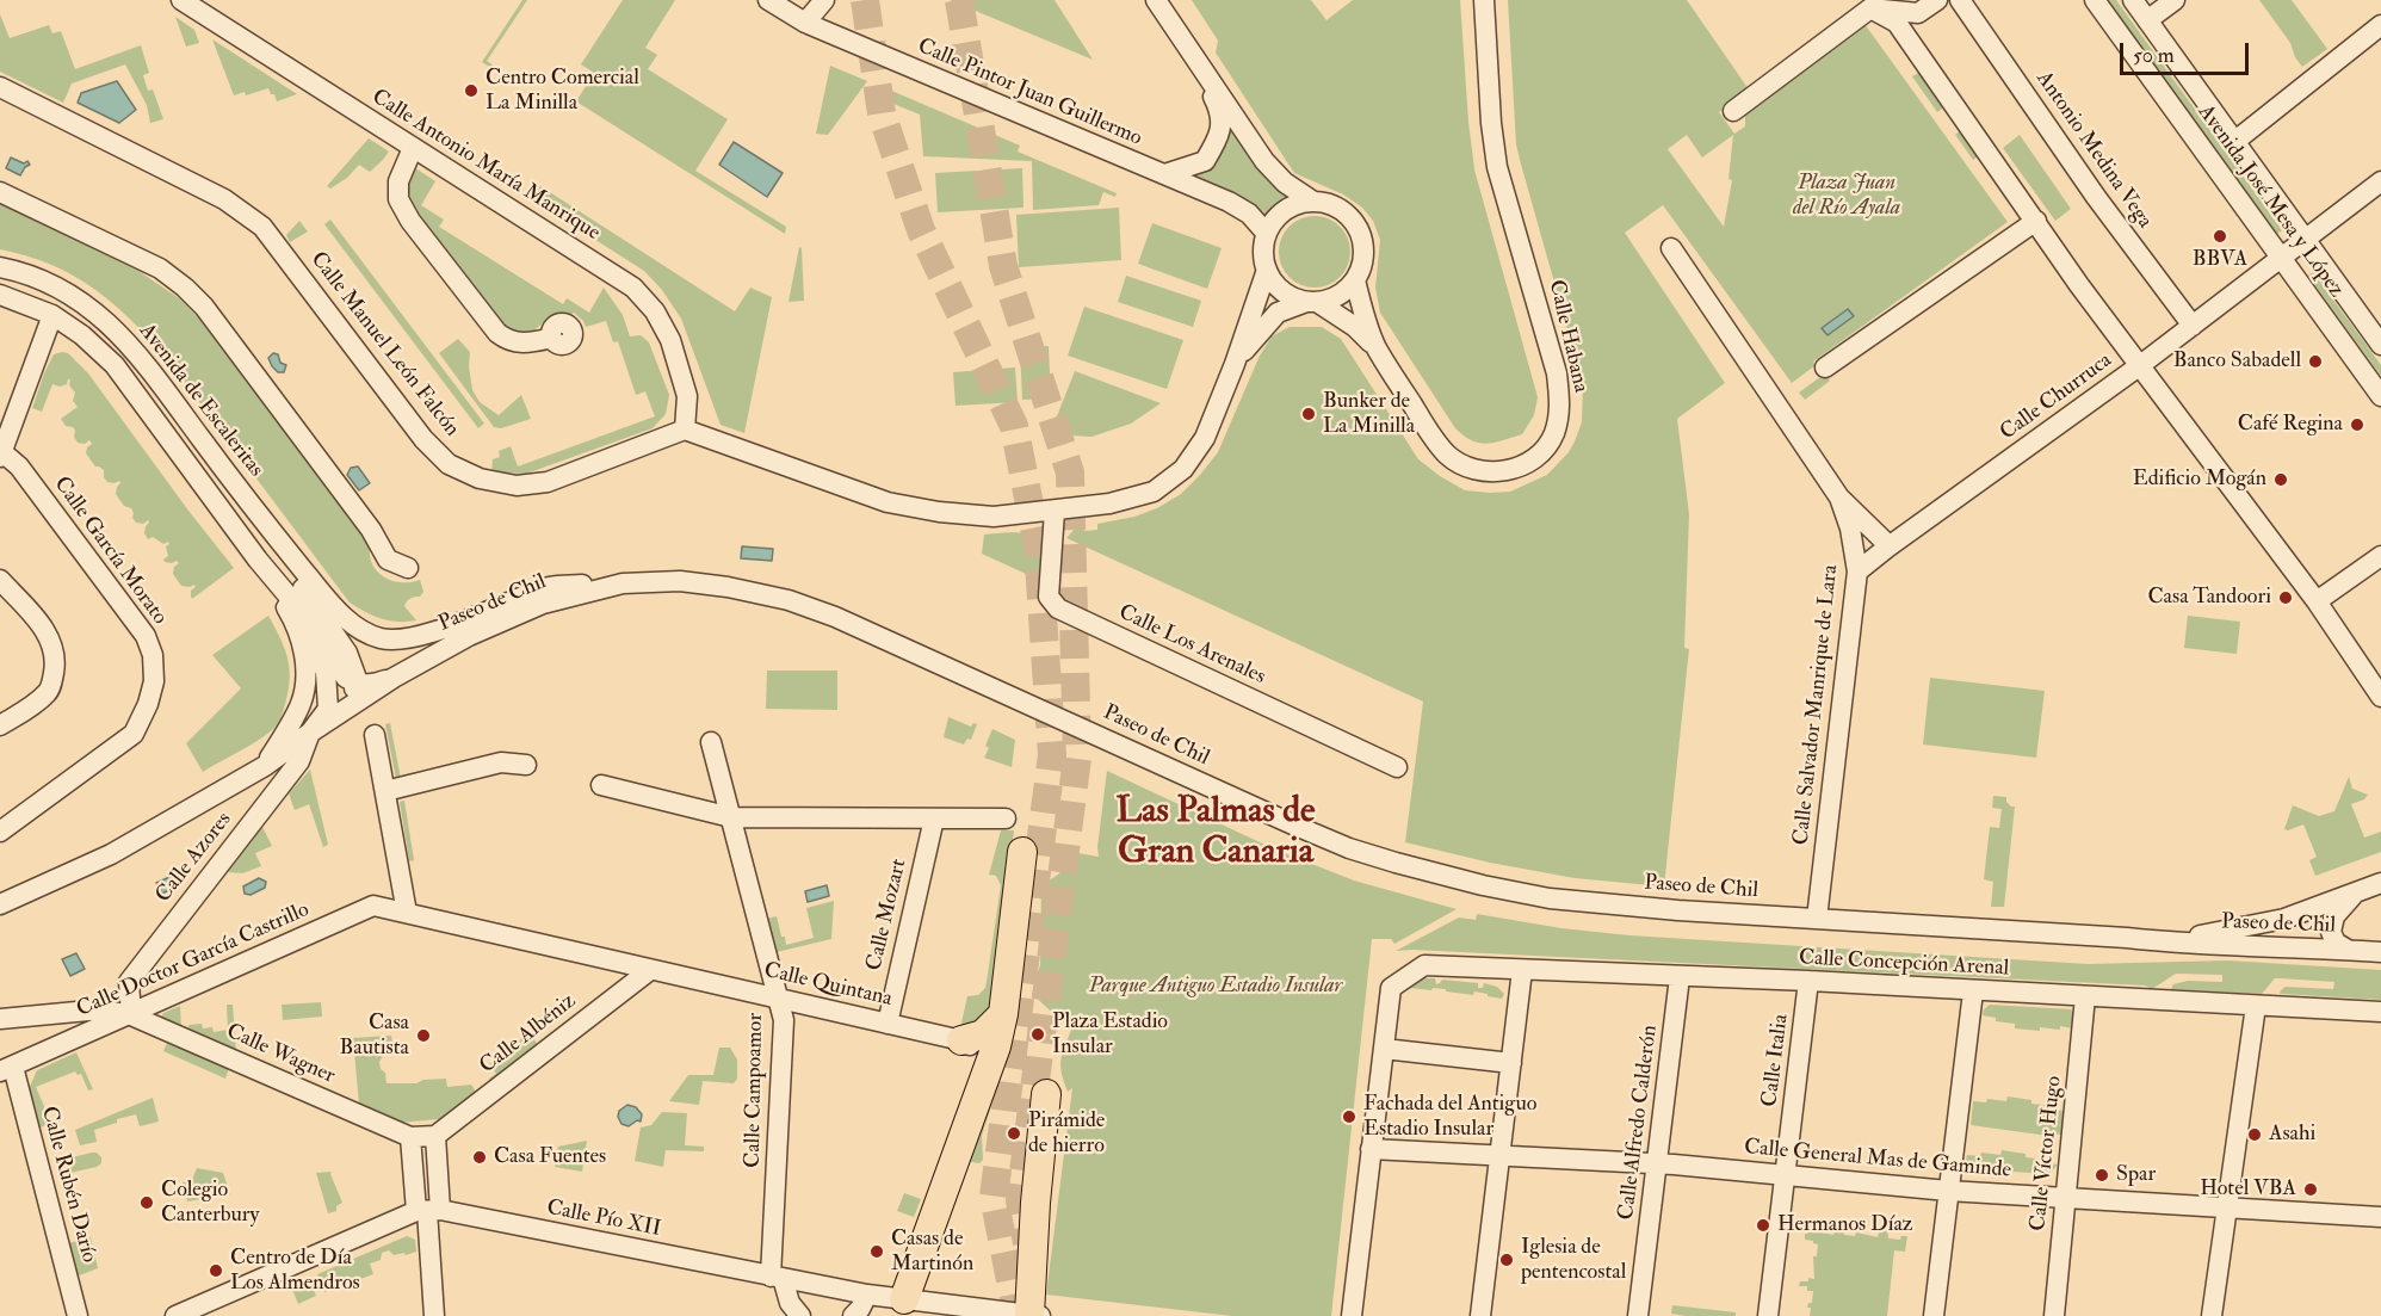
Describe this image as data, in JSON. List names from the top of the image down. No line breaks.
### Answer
{"streets":{"street":["Calle Pintor Juan Guillermo","Antonio Medina Vega","Calle Antonio María Manrique","Avenida José Mesa y López","Calle Habana","Calle Manuel León Falcón","Calle Churruca","Avenida de Escaleritas","Calle García Morato","Paseo de Chil","Calle Los Arenales","Calle Salvador Manrique de Lara","Calle Azores","Calle Mozart","Calle Doctor García Castrillo","Calle Concepción Arenal","Calle Quintana","Calle Albéniz","Calle Wagner","Calle Italia","Calle Campoamor","Calle Alfredo Calderón","Calle Víctor Hugo","Calle General Mas de Gaminde","Calle Rubén Darío","Calle Pío XII"]},"crossings":[["Calle Pintor Juan Guillermo","Calle Habana"],["Antonio Medina Vega","Calle Churruca"],["Calle Antonio María Manrique","Calle Manuel León Falcón"],["Avenida José Mesa y López","Calle Churruca"],["Calle Churruca","Calle Salvador Manrique de Lara"],["Avenida de Escaleritas","Paseo de Chil"],["Paseo de Chil","Calle Salvador Manrique de Lara"],["Paseo de Chil","Calle Azores"],["Calle Azores","Calle Doctor García Castrillo"],["Calle Azores","Calle Wagner"],["Calle Mozart","Calle Quintana"],["Calle Doctor García Castrillo","Calle Quintana"],["Calle Doctor García Castrillo","Calle Wagner"],["Calle Doctor García Castrillo","Calle Rubén Darío"],["Calle Concepción Arenal","Calle Italia"],["Calle Concepción Arenal","Calle Alfredo Calderón"],["Calle Concepción Arenal","Calle Víctor Hugo"],["Calle Quintana","Calle Albéniz"],["Calle Quintana","Calle Campoamor"],["Calle Italia","Calle General Mas de Gaminde"],["Calle Campoamor","Calle Pío XII"],["Calle Alfredo Calderón","Calle General Mas de Gaminde"],["Calle Víctor Hugo","Calle General Mas de Gaminde"]],"districts":["Las Palmas de Gran Canaria"],"parks":["Plaza Juan del Río Ayala","Parque Antiguo Estadio Insular"],"places":["Centro Comercial La Minilla","BBVA","Banco Sabadell","Bunker de La Minilla","Café Regina","Edificio Mogán","Casa Tandoori","Plaza Estadio Insular","Casa Bautista","Fachada del Antiguo Estadio Insular","Pirámide de hierro","Asahi","Casa Fuentes","Spar","Hotel VBA","Colegio Canterbury","Hermanos Díaz","Casas de Martinón","Iglesia de pentencostal","Centro de Día Los Almendros"],"scale_bar":"50 m"}
